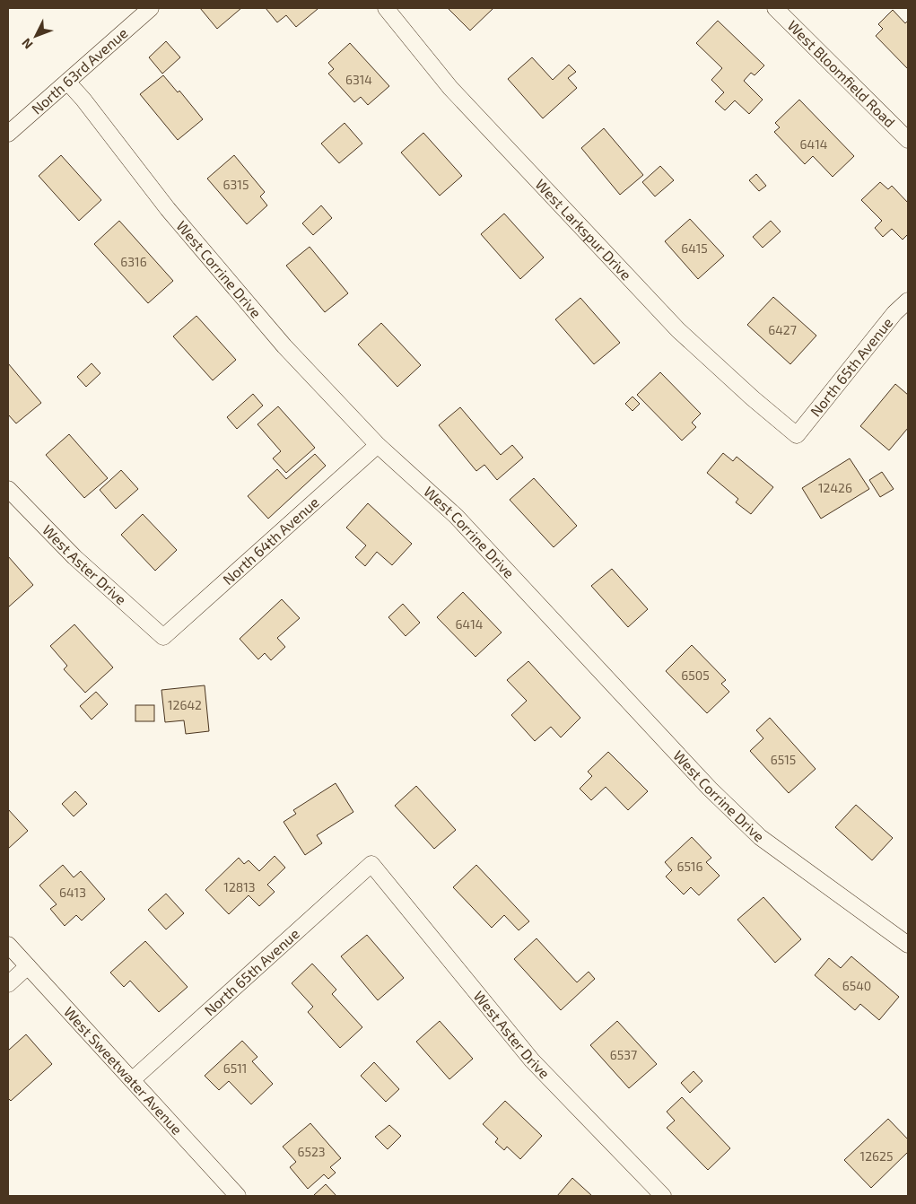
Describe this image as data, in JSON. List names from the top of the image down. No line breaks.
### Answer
{"streets":{"street":["North 63rd Avenue","West Bloomfield Road","West Larkspur Drive","West Corrine Drive","North 65th Avenue","North 64th Avenue","West Aster Drive","West Sweetwater Avenue"]},"crossings":[["North 63rd Avenue","West Corrine Drive"],["West Larkspur Drive","North 65th Avenue"],["West Corrine Drive","North 64th Avenue"],["North 65th Avenue","West Aster Drive"],["North 65th Avenue","West Sweetwater Avenue"],["North 64th Avenue","West Aster Drive"]],"house_numbers":["6314","6414","6315","6415","6316","6427","12426","6414","6505","12642","6515","6516","12813","6413","6540","6537","6511","6523","12625"],"north":"bottom left"}
